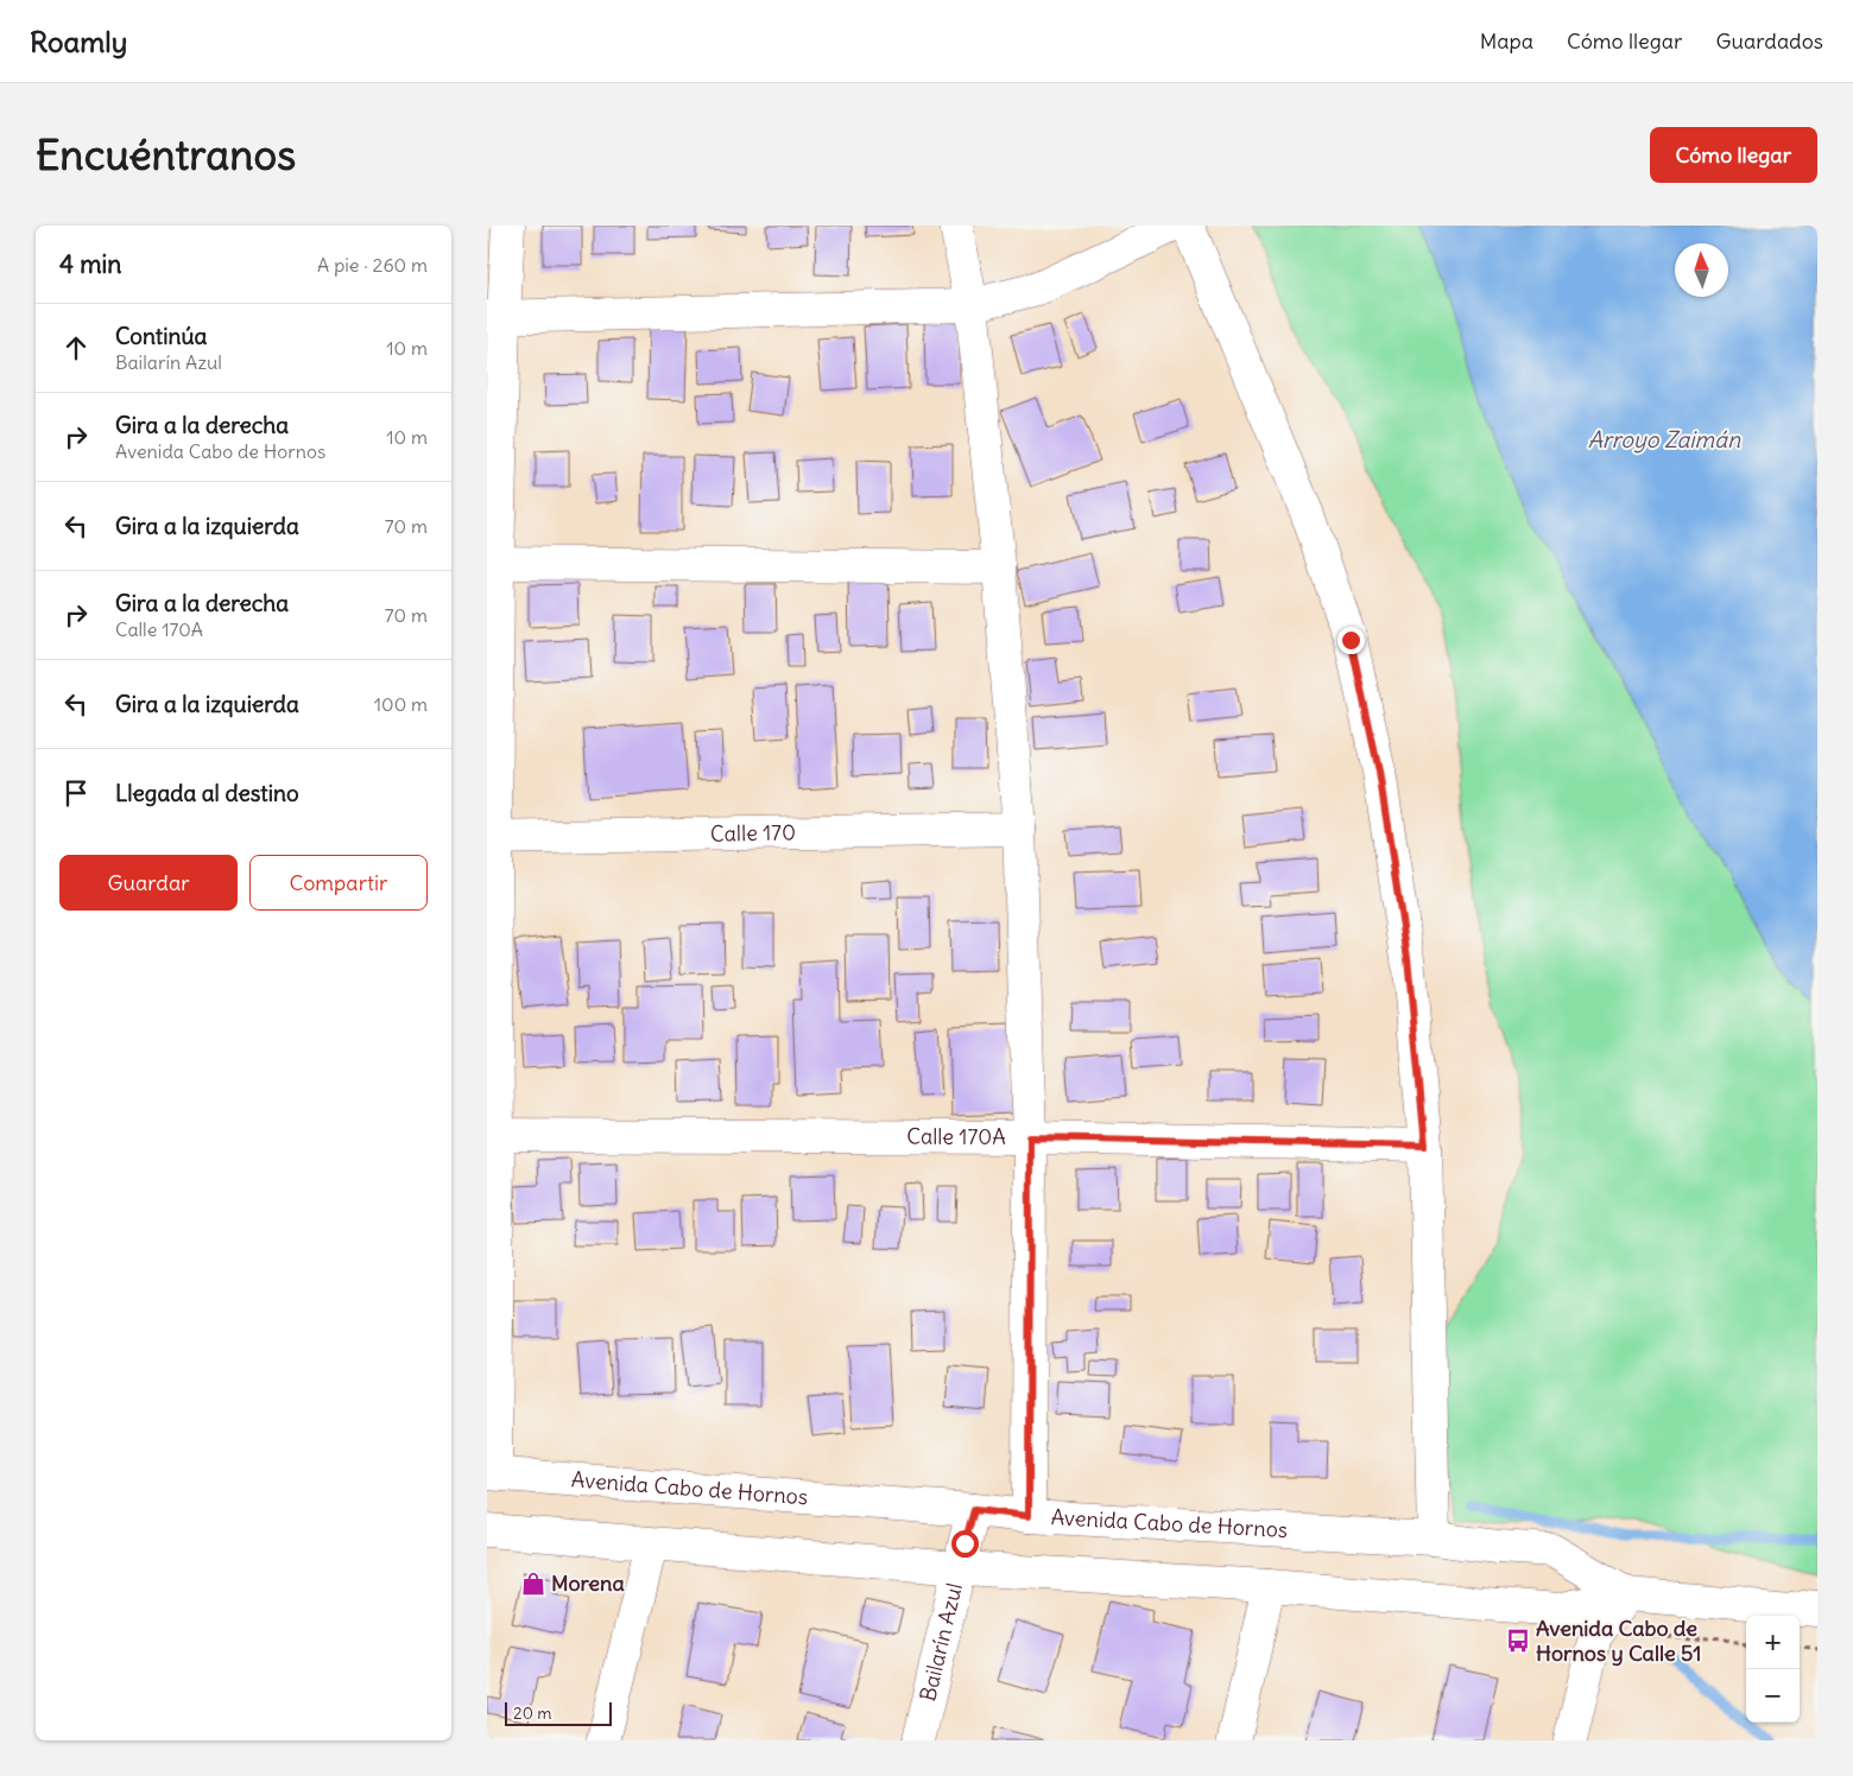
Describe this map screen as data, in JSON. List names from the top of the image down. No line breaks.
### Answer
{"streets":{"street":["Calle 170","Calle 170A","Avenida Cabo de Hornos","Bailarín Azul"]},"crossings":[["Avenida Cabo de Hornos","Bailarín Azul"]],"water":["Arroyo Zaimán"],"places":{"shop":["Morena"],"bus stop":["Avenida Cabo de Hornos y Calle 51"]},"scale_bar":"20 m","north":"top","page":{"header":"Roamly","nav":["Mapa","Cómo llegar","Guardados"],"buttons":["Cómo llegar",["Guardar","Compartir"]],"title":"Encuéntranos","heading":["4 min","A pie · 260 m"],"list":[["Continúa","Bailarín Azul","10 m"],["Gira a la derecha","Avenida Cabo de Hornos","10 m"],["Gira a la izquierda","70 m"],["Gira a la derecha","Calle 170A","70 m"],["Gira a la izquierda","100 m"],"Llegada al destino"],"map_buttons":["+","−"],"scale":"20 m"}}
